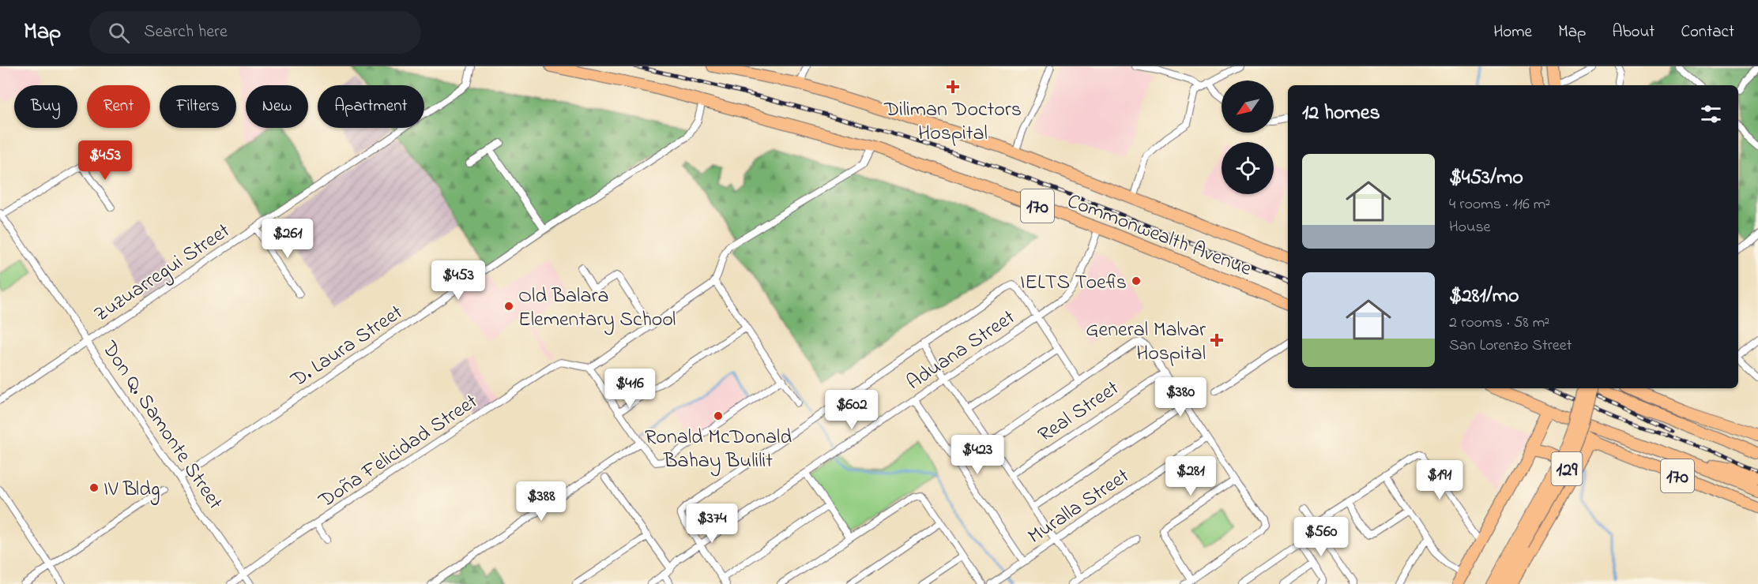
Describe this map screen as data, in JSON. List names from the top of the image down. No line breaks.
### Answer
{"streets":{"main road":["170","Commonwealth Avenue","129"],"street":["Zuzuarregui Street","D. Laura Street","Aduana Street","Real Street","Don Q. Samonte Street","Doña Felicidad Street","Muralla Street"]},"crossings":[["170","129"],["Commonwealth Avenue","D. Laura Street"],["Commonwealth Avenue","Aduana Street"],["Zuzuarregui Street","Don Q. Samonte Street"],["D. Laura Street","Don Q. Samonte Street"],["Don Q. Samonte Street","Doña Felicidad Street"]],"places":{"health":["Diliman Doctors Hospital","General Malvar Hospital"],"other":["IELTS Toefls","Old Balara Elementary School","Ronald McDonald Bahay Bulilit","IV Bldg"]},"north":"bottom left","page":{"header":"Map","search":"Search here","nav":["Home","Map","About","Contact"],"chip":["Buy","Rent","Filters","New","Apartment"],"heading":"12 homes","price":["$453","$261","$453","$416","$380","$602","$423","$281","$191","$388","$374","$560"],"list":[{"name":"$453/mo","note":"4 rooms · 116 m² · House"},{"name":"$281/mo","note":"2 rooms · 58 m² · San Lorenzo Street"}]}}
